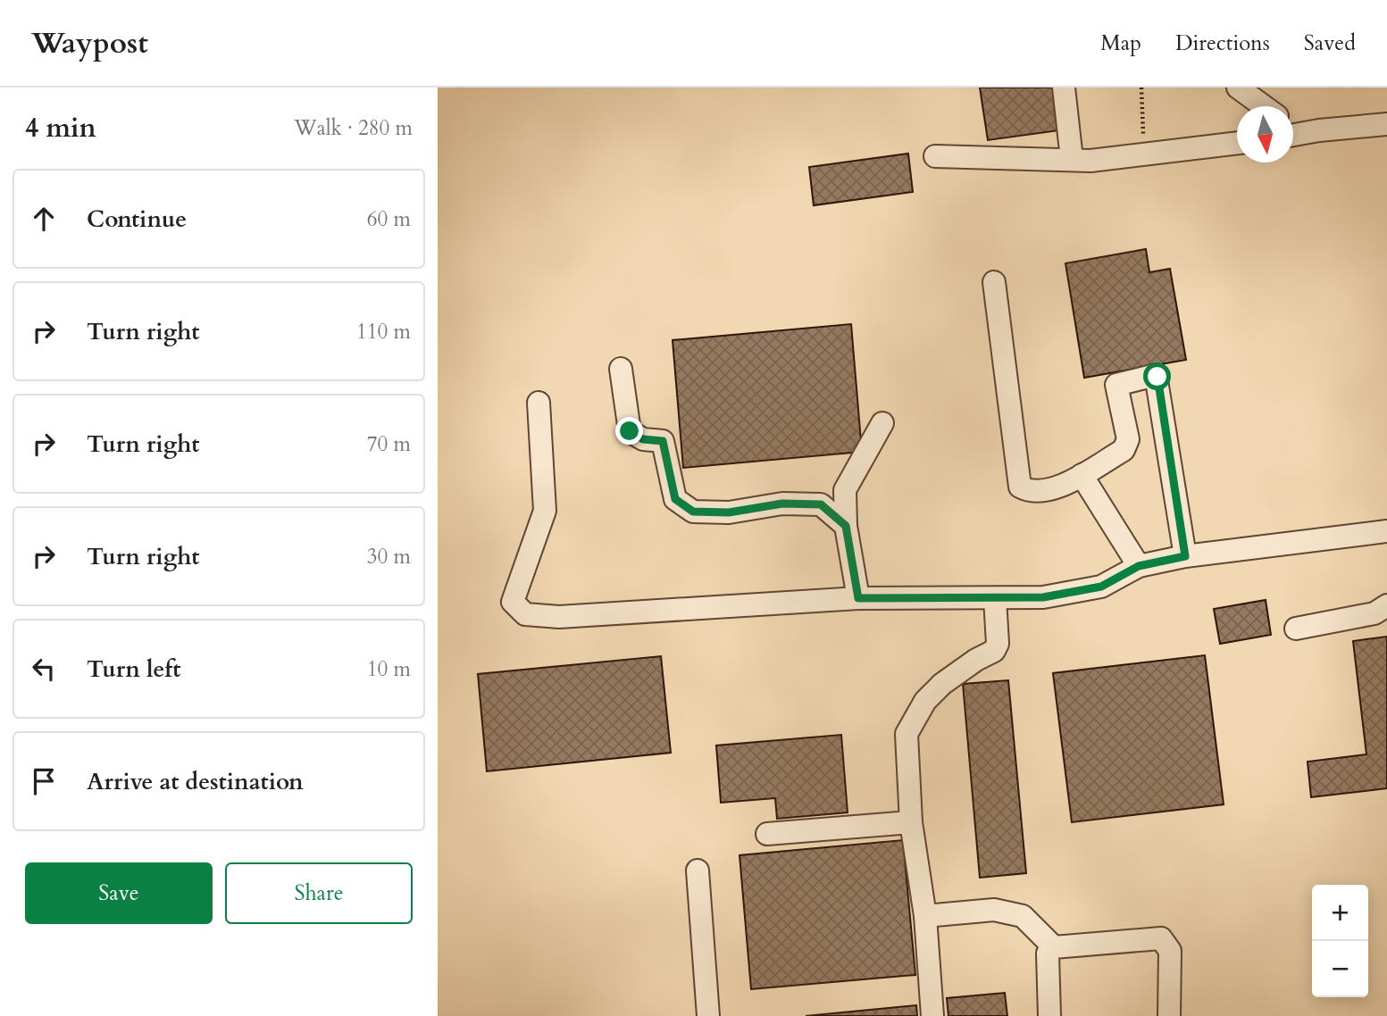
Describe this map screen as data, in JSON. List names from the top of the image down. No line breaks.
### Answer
{"north":"bottom","page":{"header":"Waypost","nav":["Map","Directions","Saved"],"heading":["4 min","Walk · 280 m"],"list":[["Continue","60 m"],["Turn right","110 m"],["Turn right","70 m"],["Turn right","30 m"],["Turn left","10 m"],"Arrive at destination"],"buttons":["Save","Share"],"map_buttons":["+","−"]}}
